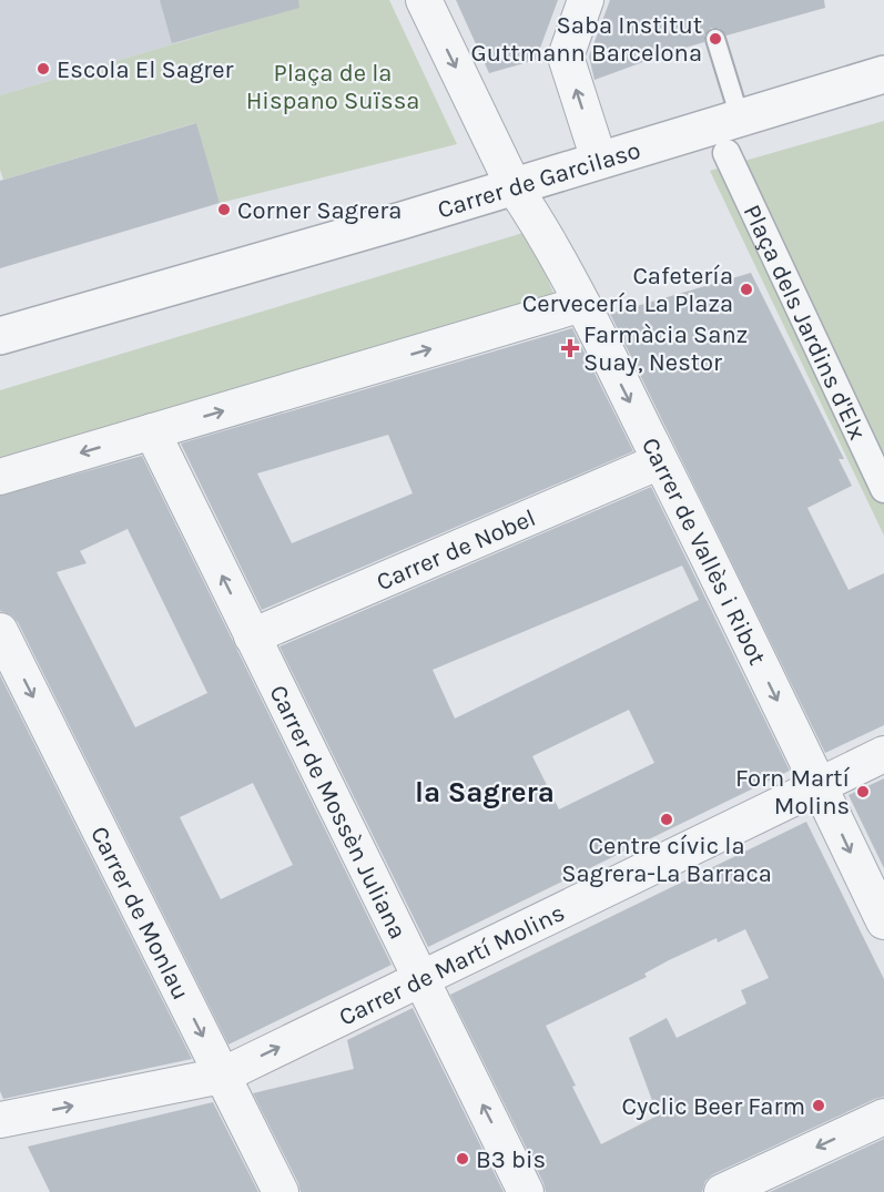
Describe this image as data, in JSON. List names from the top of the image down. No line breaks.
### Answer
{"streets":{"street":["Carrer de Garcilaso","Plaça dels Jardins d'Elx","Carrer de Nobel","Carrer de Vallès i Ribot","Carrer de Mossèn Juliana","Carrer de Monlau","Carrer de Martí Molins"]},"crossings":[["Carrer de Garcilaso","Carrer de Vallès i Ribot"],["Carrer de Nobel","Carrer de Vallès i Ribot"],["Carrer de Nobel","Carrer de Mossèn Juliana"],["Carrer de Vallès i Ribot","Carrer de Martí Molins"],["Carrer de Mossèn Juliana","Carrer de Martí Molins"],["Carrer de Monlau","Carrer de Martí Molins"]],"one_way":["Carrer de Vallès i Ribot","Carrer de Mossèn Juliana","Carrer de Monlau","Carrer de Martí Molins"],"districts":["la Sagrera"],"parks":["Plaça de la Hispano Suïssa"],"places":{"other":["Saba Institut Guttmann Barcelona","Escola El Sagrer","Corner Sagrera","Cafetería Cervecería La Plaza","Forn Martí Molins","Centre cívic la Sagrera-La Barraca","Cyclic Beer Farm","B3 bis"],"health":["Farmàcia Sanz Suay, Nestor"]}}
